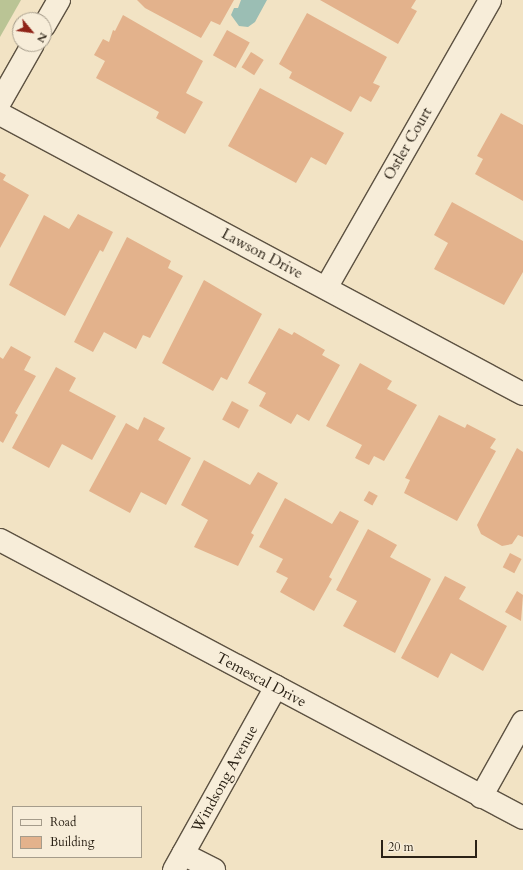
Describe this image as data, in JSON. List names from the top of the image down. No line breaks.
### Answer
{"streets":{"street":["Ostler Court","Lawson Drive","Temescal Drive","Windsong Avenue"]},"crossings":[["Ostler Court","Lawson Drive"],["Temescal Drive","Windsong Avenue"]],"legend":["Road","Building"],"scale_bar":"20 m","north":"bottom right"}
